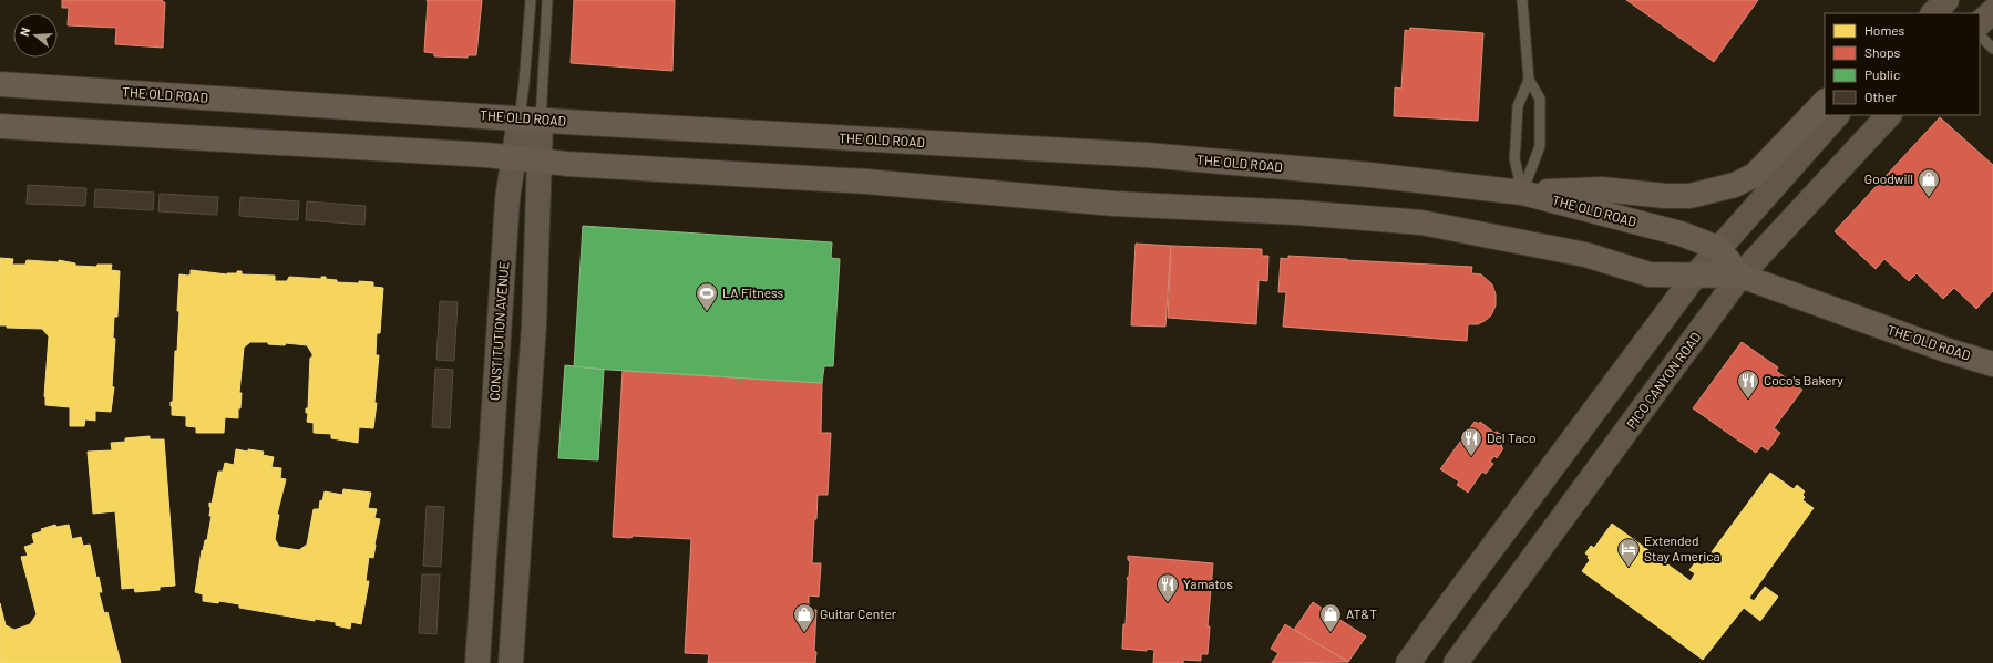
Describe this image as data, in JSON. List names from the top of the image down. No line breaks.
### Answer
{"streets":{"main road":["THE OLD ROAD","CONSTITUTION AVENUE","PICO CANYON ROAD"]},"crossings":[["THE OLD ROAD","CONSTITUTION AVENUE"],["THE OLD ROAD","PICO CANYON ROAD"]],"places":{"shop":["Goodwill","Guitar Center","AT&T"],"sports":["LA Fitness"],"restaurant":["Coco's Bakery","Del Taco","Yamatos"],"hotel":["Extended Stay America"]},"legend":["Homes","Shops","Public","Other"],"north":"left"}
